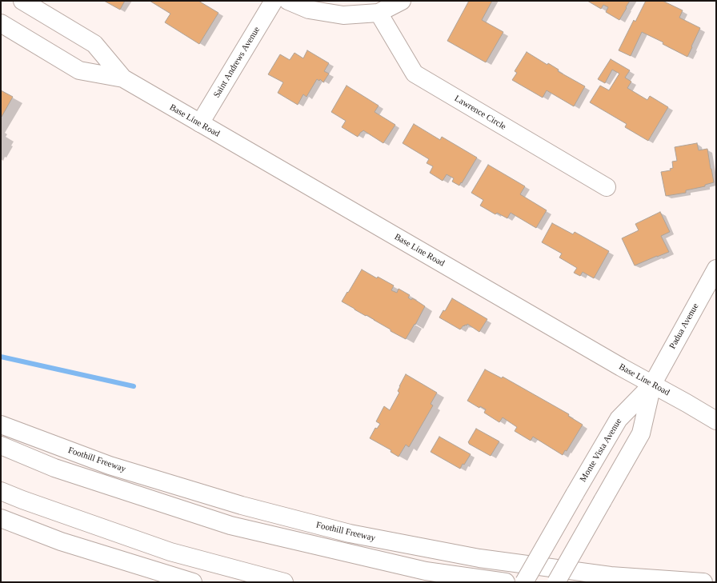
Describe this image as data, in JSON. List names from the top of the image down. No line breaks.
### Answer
{"streets":{"main road":["Saint Andrews Avenue","Lawrence Circle","Base Line Road","Padua Avenue","Monte Vista Avenue","Foothill Freeway"]},"crossings":[["Saint Andrews Avenue","Base Line Road"],["Base Line Road","Padua Avenue"],["Base Line Road","Monte Vista Avenue"],["Padua Avenue","Monte Vista Avenue"]]}
